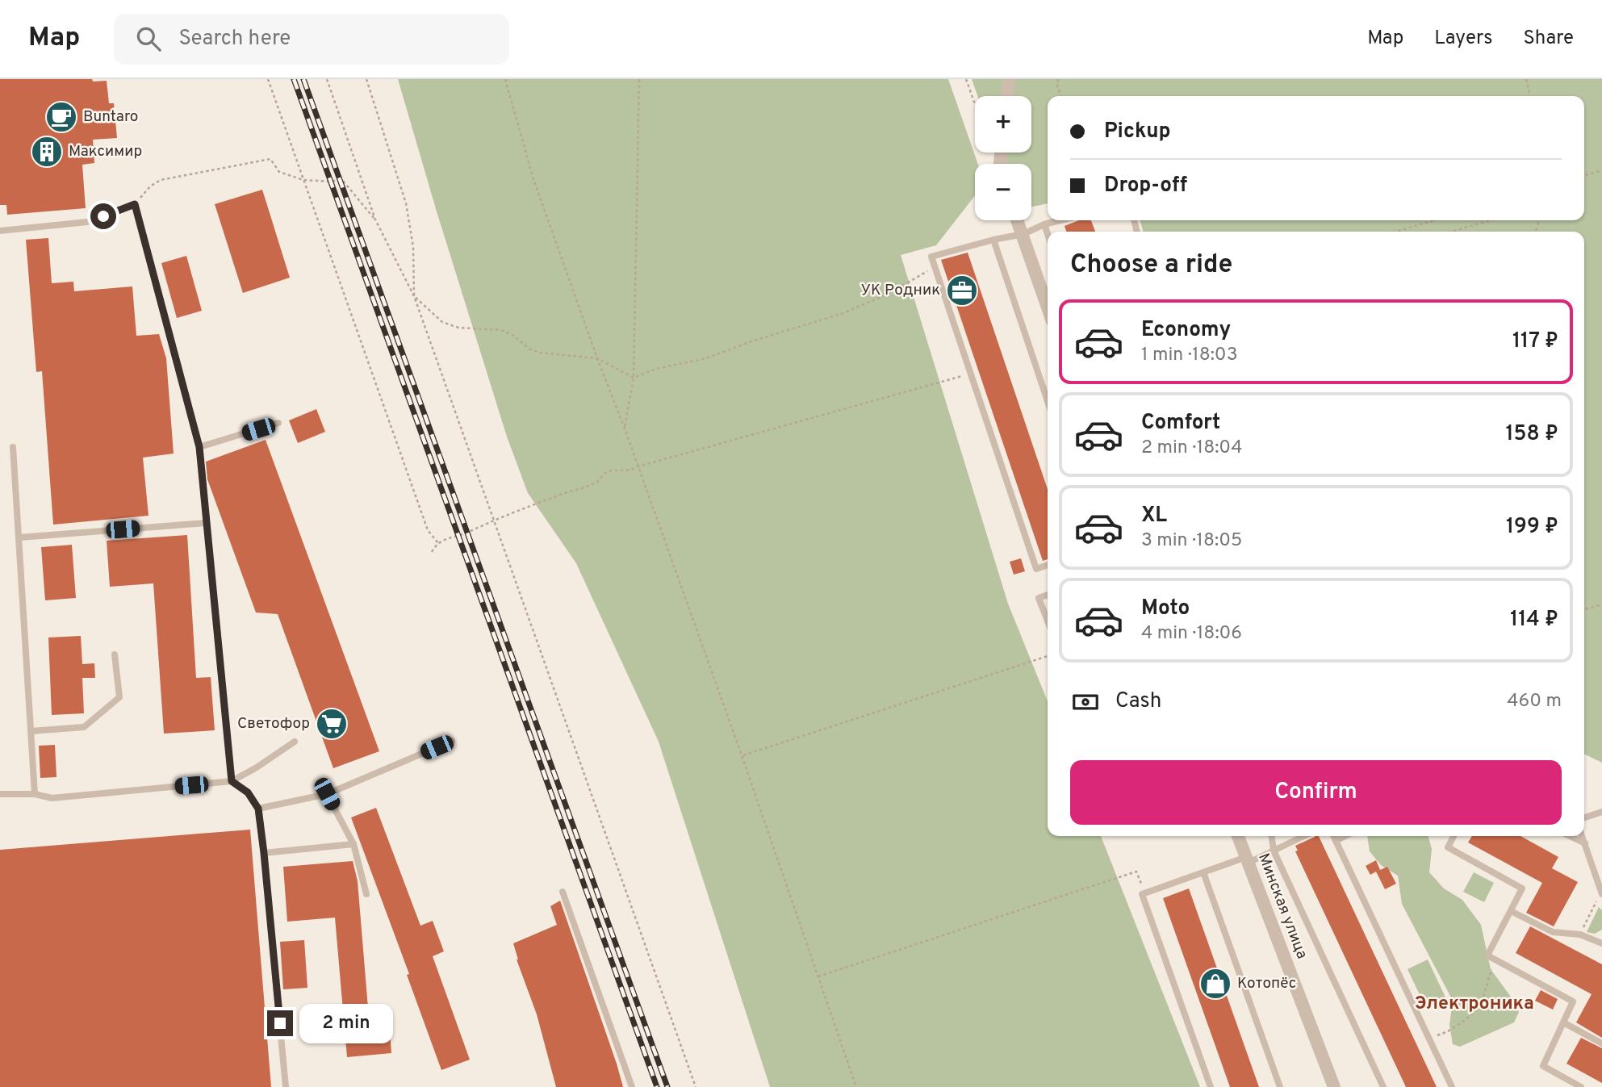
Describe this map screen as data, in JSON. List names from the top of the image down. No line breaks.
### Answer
{"streets":{"street":["Минская улица"]},"districts":["Электроника"],"places":{"cafe":["Buntaro"],"building":["Максимир"],"office":["УК Родник"],"supermarket":["Светофор"],"shop":["Котопёс"]},"page":{"header":"Map","search":"Search here","nav":["Map","Layers","Share"],"map_buttons":["+","−"],"banner":["Pickup","Drop-off"],"heading":"Choose a ride","list":[{"name":"Economy","note":"1 min · 18:03","value":"117 ₽"},{"name":"Comfort","note":"2 min · 18:04","value":"158 ₽"},{"name":"XL","note":"3 min · 18:05","value":"199 ₽"},{"name":"Moto","note":"4 min · 18:06","value":"114 ₽"}],"pay":["Cash","460 m"],"buttons":"Confirm","bubble":"2 min"}}
